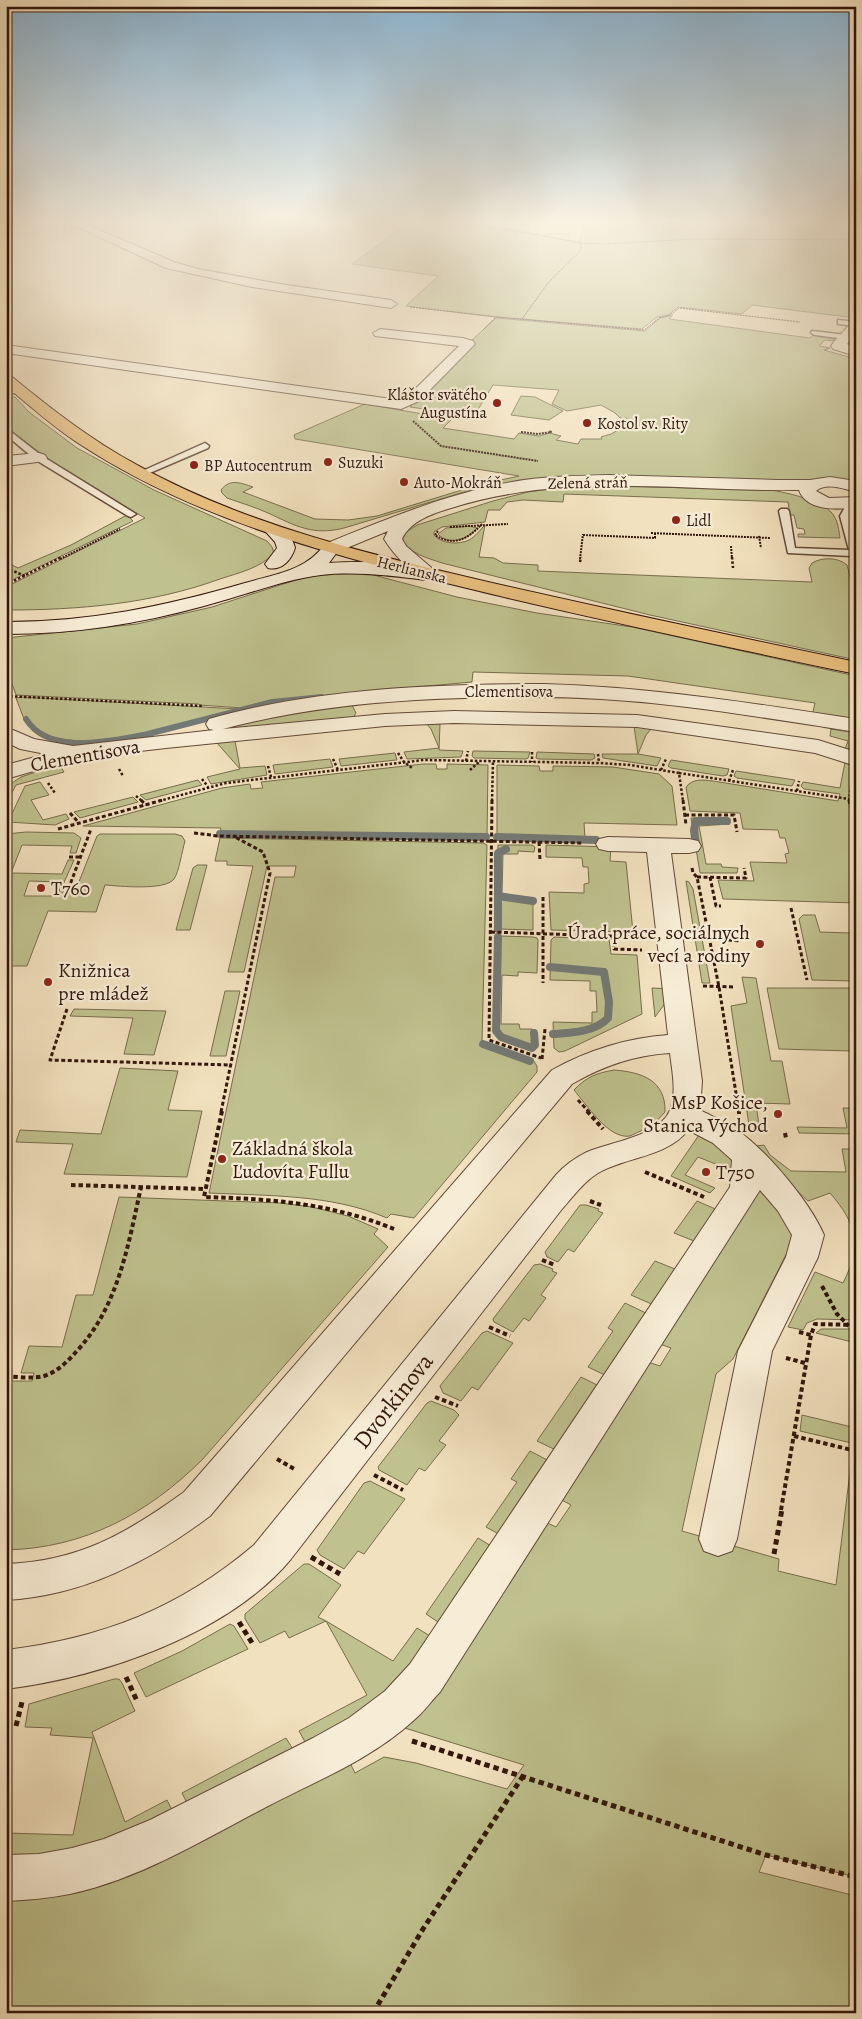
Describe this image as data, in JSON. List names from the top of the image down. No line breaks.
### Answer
{"streets":{"main road":["Herlianska"],"street":["Zelená stráň","Clementisova","Dvorkinova"]},"crossings":[["Zelená stráň","Herlianska"]],"places":["Kláštor svätého Augustína","Kostol sv. Rity","Suzuki","BP Autocentrum","Auto-Mokráň","Lidl","T760","Úrad práce, sociálnych vecí a rodiny","Knižnica pre mládež","MsP Košice, Stanica Východ","Základná škola Ľudovíta Fullu","T750"]}
